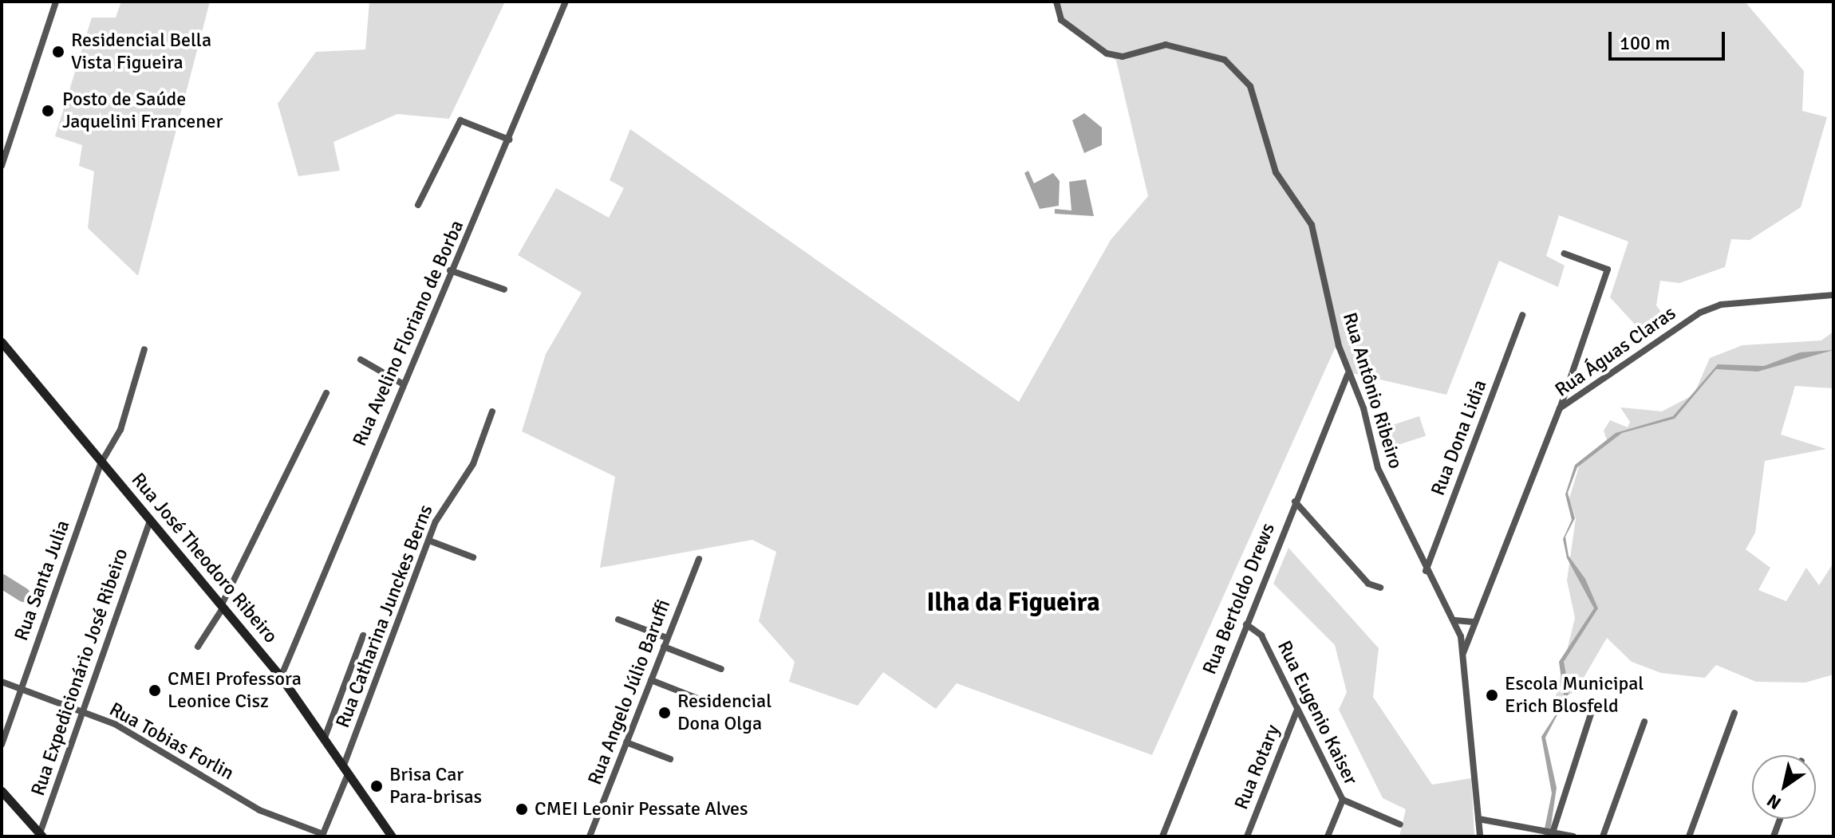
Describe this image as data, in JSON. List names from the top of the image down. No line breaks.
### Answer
{"streets":{"main road":["Rua José Theodoro Ribeiro"],"street":["Rua Avelino Floriano de Borba","Rua Águas Claras","Rua Antônio Ribeiro","Rua Dona Lidia","Rua Santa Julia","Rua Bertoldo Drews","Rua Catharina Junckes Berns","Rua Expedicionário José Ribeiro","Rua Angelo Júlio Baruffi","Rua Eugenio Kaiser","Rua Tobias Forlin","Rua Rotary"]},"crossings":[["Rua Avelino Floriano de Borba","Rua José Theodoro Ribeiro"],["Rua Águas Claras","Rua Antônio Ribeiro"],["Rua Antônio Ribeiro","Rua Dona Lidia"],["Rua Antônio Ribeiro","Rua Bertoldo Drews"],["Rua José Theodoro Ribeiro","Rua Santa Julia"],["Rua José Theodoro Ribeiro","Rua Catharina Junckes Berns"],["Rua José Theodoro Ribeiro","Rua Expedicionário José Ribeiro"],["Rua Santa Julia","Rua Tobias Forlin"],["Rua Bertoldo Drews","Rua Eugenio Kaiser"],["Rua Catharina Junckes Berns","Rua Tobias Forlin"],["Rua Expedicionário José Ribeiro","Rua Tobias Forlin"],["Rua Eugenio Kaiser","Rua Rotary"]],"districts":["Ilha da Figueira"],"places":["Residencial Bella Vista Figueira","Posto de Saúde Jaquelini Francener","CMEI Professora Leonice Cisz","Escola Municipal Erich Blosfeld","Residencial Dona Olga","Brisa Car Para-brisas","CMEI Leonir Pessate Alves"],"scale_bar":"100 m","north":"bottom left"}
